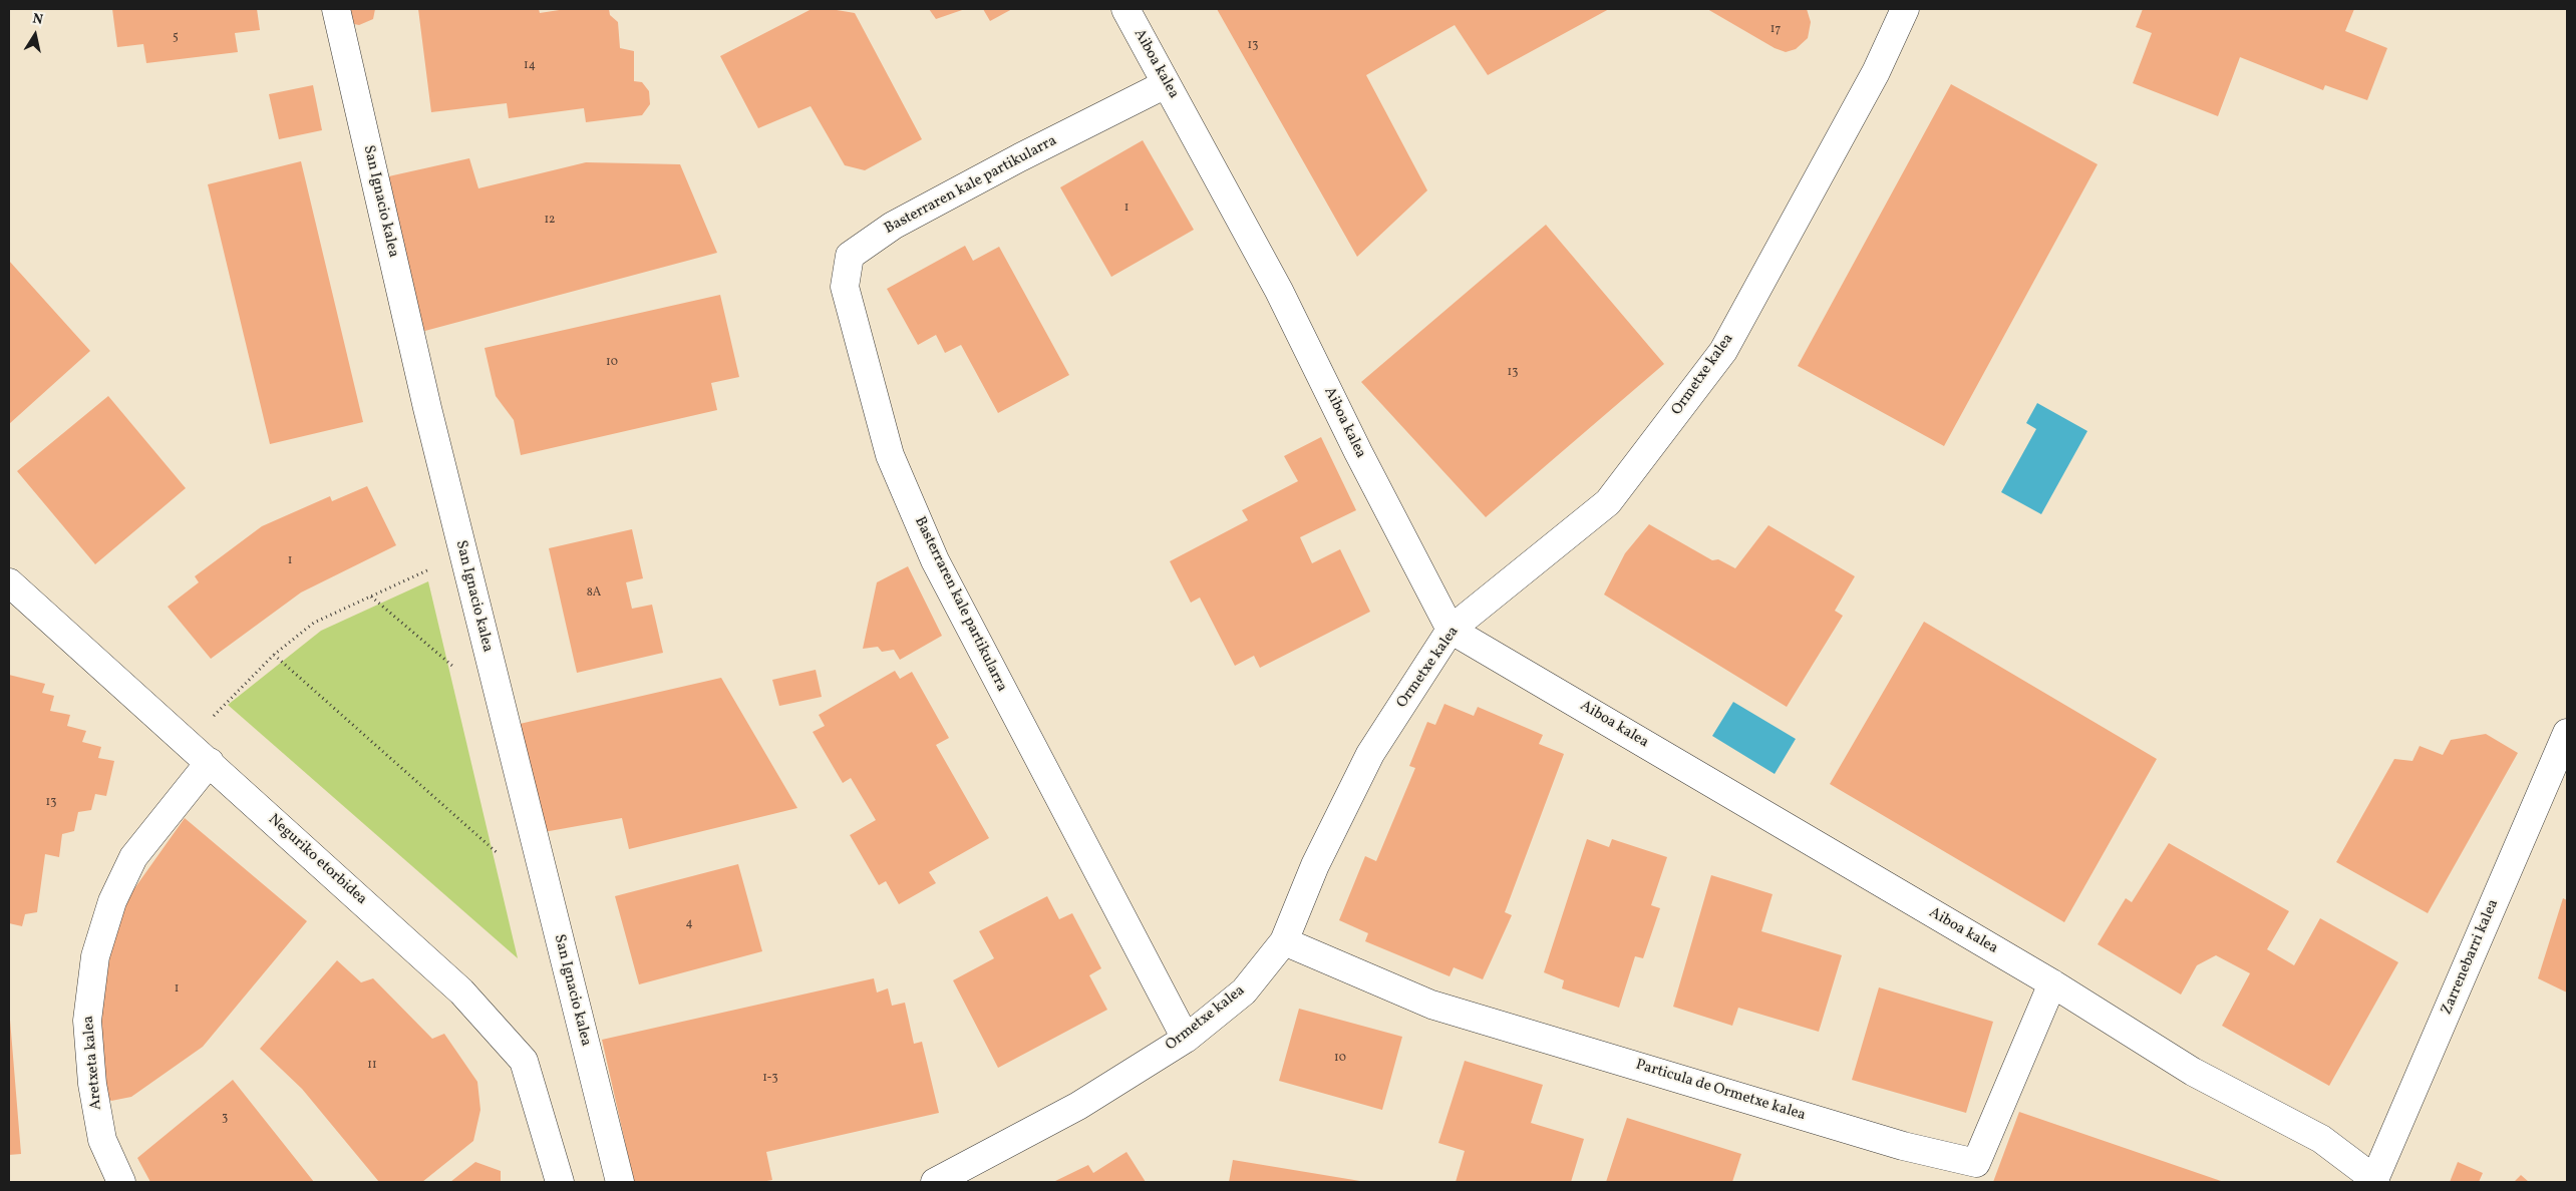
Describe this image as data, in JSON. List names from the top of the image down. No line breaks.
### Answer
{"streets":{"street":["Aiboa kalea","Basterraren kale partikularra","San Ignacio kalea","Ormetxe kalea","Neguriko etorbidea","Zarrenebarri kalea","Aretxeta kalea","Particula de Ormetxe kalea"]},"crossings":[["Aiboa kalea","Basterraren kale partikularra"],["Aiboa kalea","Ormetxe kalea"],["Aiboa kalea","Zarrenebarri kalea"],["Aiboa kalea","Particula de Ormetxe kalea"],["Basterraren kale partikularra","Ormetxe kalea"],["Ormetxe kalea","Particula de Ormetxe kalea"],["Neguriko etorbidea","Aretxeta kalea"]],"house_numbers":["17","5","13","14","1","12","10","13","1","8A","13","4","1","10","11","1-3","3"],"north":"top"}
